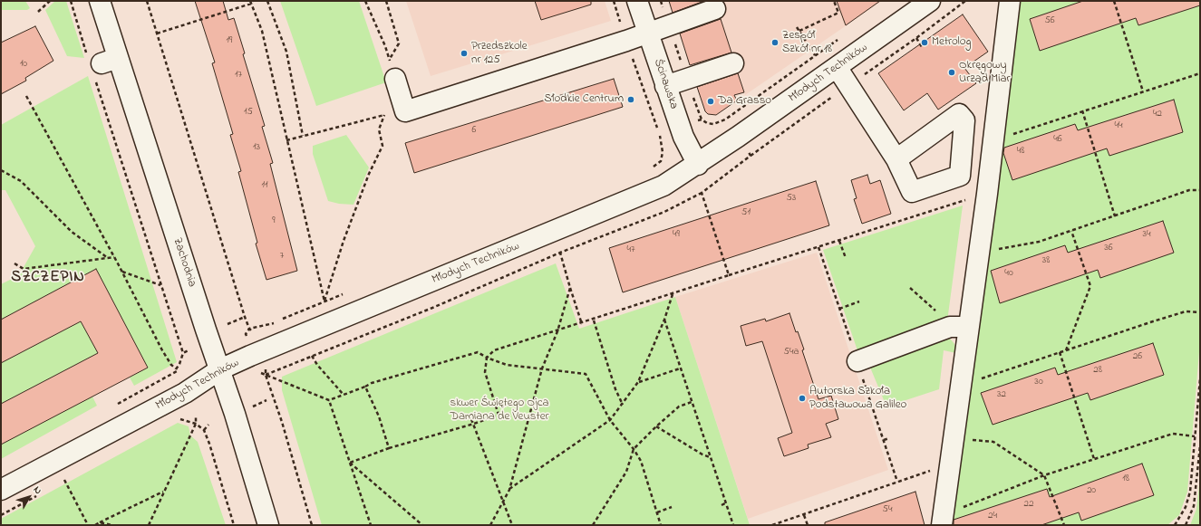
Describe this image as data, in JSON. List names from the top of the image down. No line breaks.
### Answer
{"streets":{"street":["Młodych Techników","Ścinawska","Zachodnia"]},"crossings":[["Młodych Techników","Ścinawska"],["Młodych Techników","Zachodnia"]],"districts":["SZCZEPIN"],"parks":["skwer Świętego Ojca Damiana de Veuster"],"places":["Zespół Szkół nr 18","Metrolog","Przedszkole nr 125","Okręgowy Urząd Miar","Słodkie Centrum","Da Grasso","Autorska Szkoła Podstawowa Galileo"],"house_numbers":["56","19","10","17","15","42","44","6","46","13","48","11","53","51","9","49","34","36","47","7","38","40","54a","26","28","30","32","18","20","22","54","24"],"north":"top right"}
